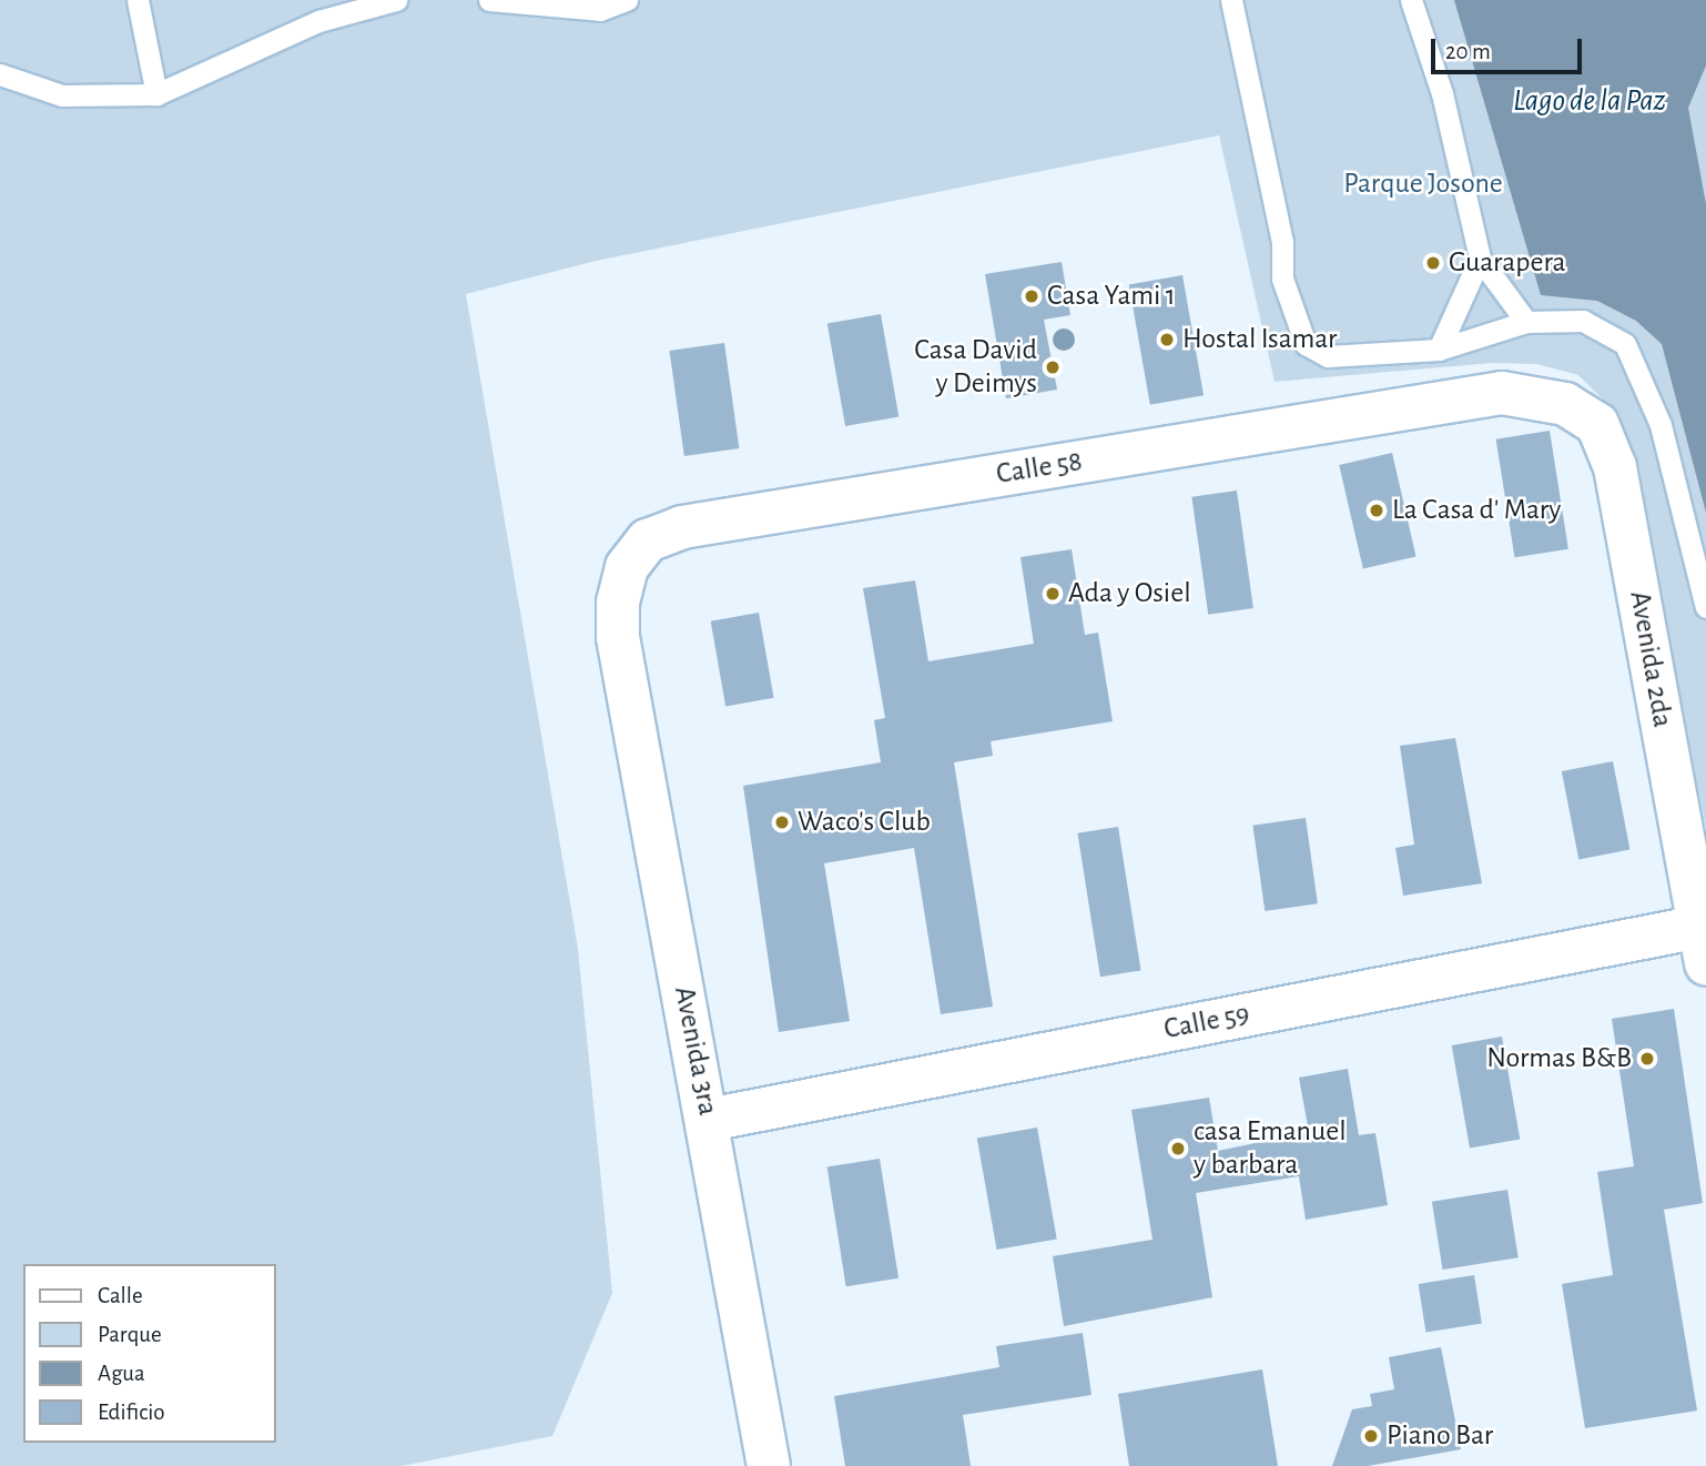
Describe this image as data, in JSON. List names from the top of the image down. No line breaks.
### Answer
{"streets":{"street":["Calle 58","Avenida 2da","Calle 59","Avenida 3ra"]},"crossings":[["Calle 58","Avenida 2da"],["Calle 58","Avenida 3ra"],["Avenida 2da","Calle 59"],["Calle 59","Avenida 3ra"]],"water":["Lago de la Paz"],"parks":["Parque Josone"],"places":["Guarapera","Casa Yami 1","Hostal Isamar","Casa David y Deimys","La Casa d' Mary","Ada y Osiel","Waco's Club","Normas B&B","casa Emanuel y barbara","Piano Bar"],"legend":["Calle","Parque","Agua","Edificio"],"scale_bar":"20 m"}
